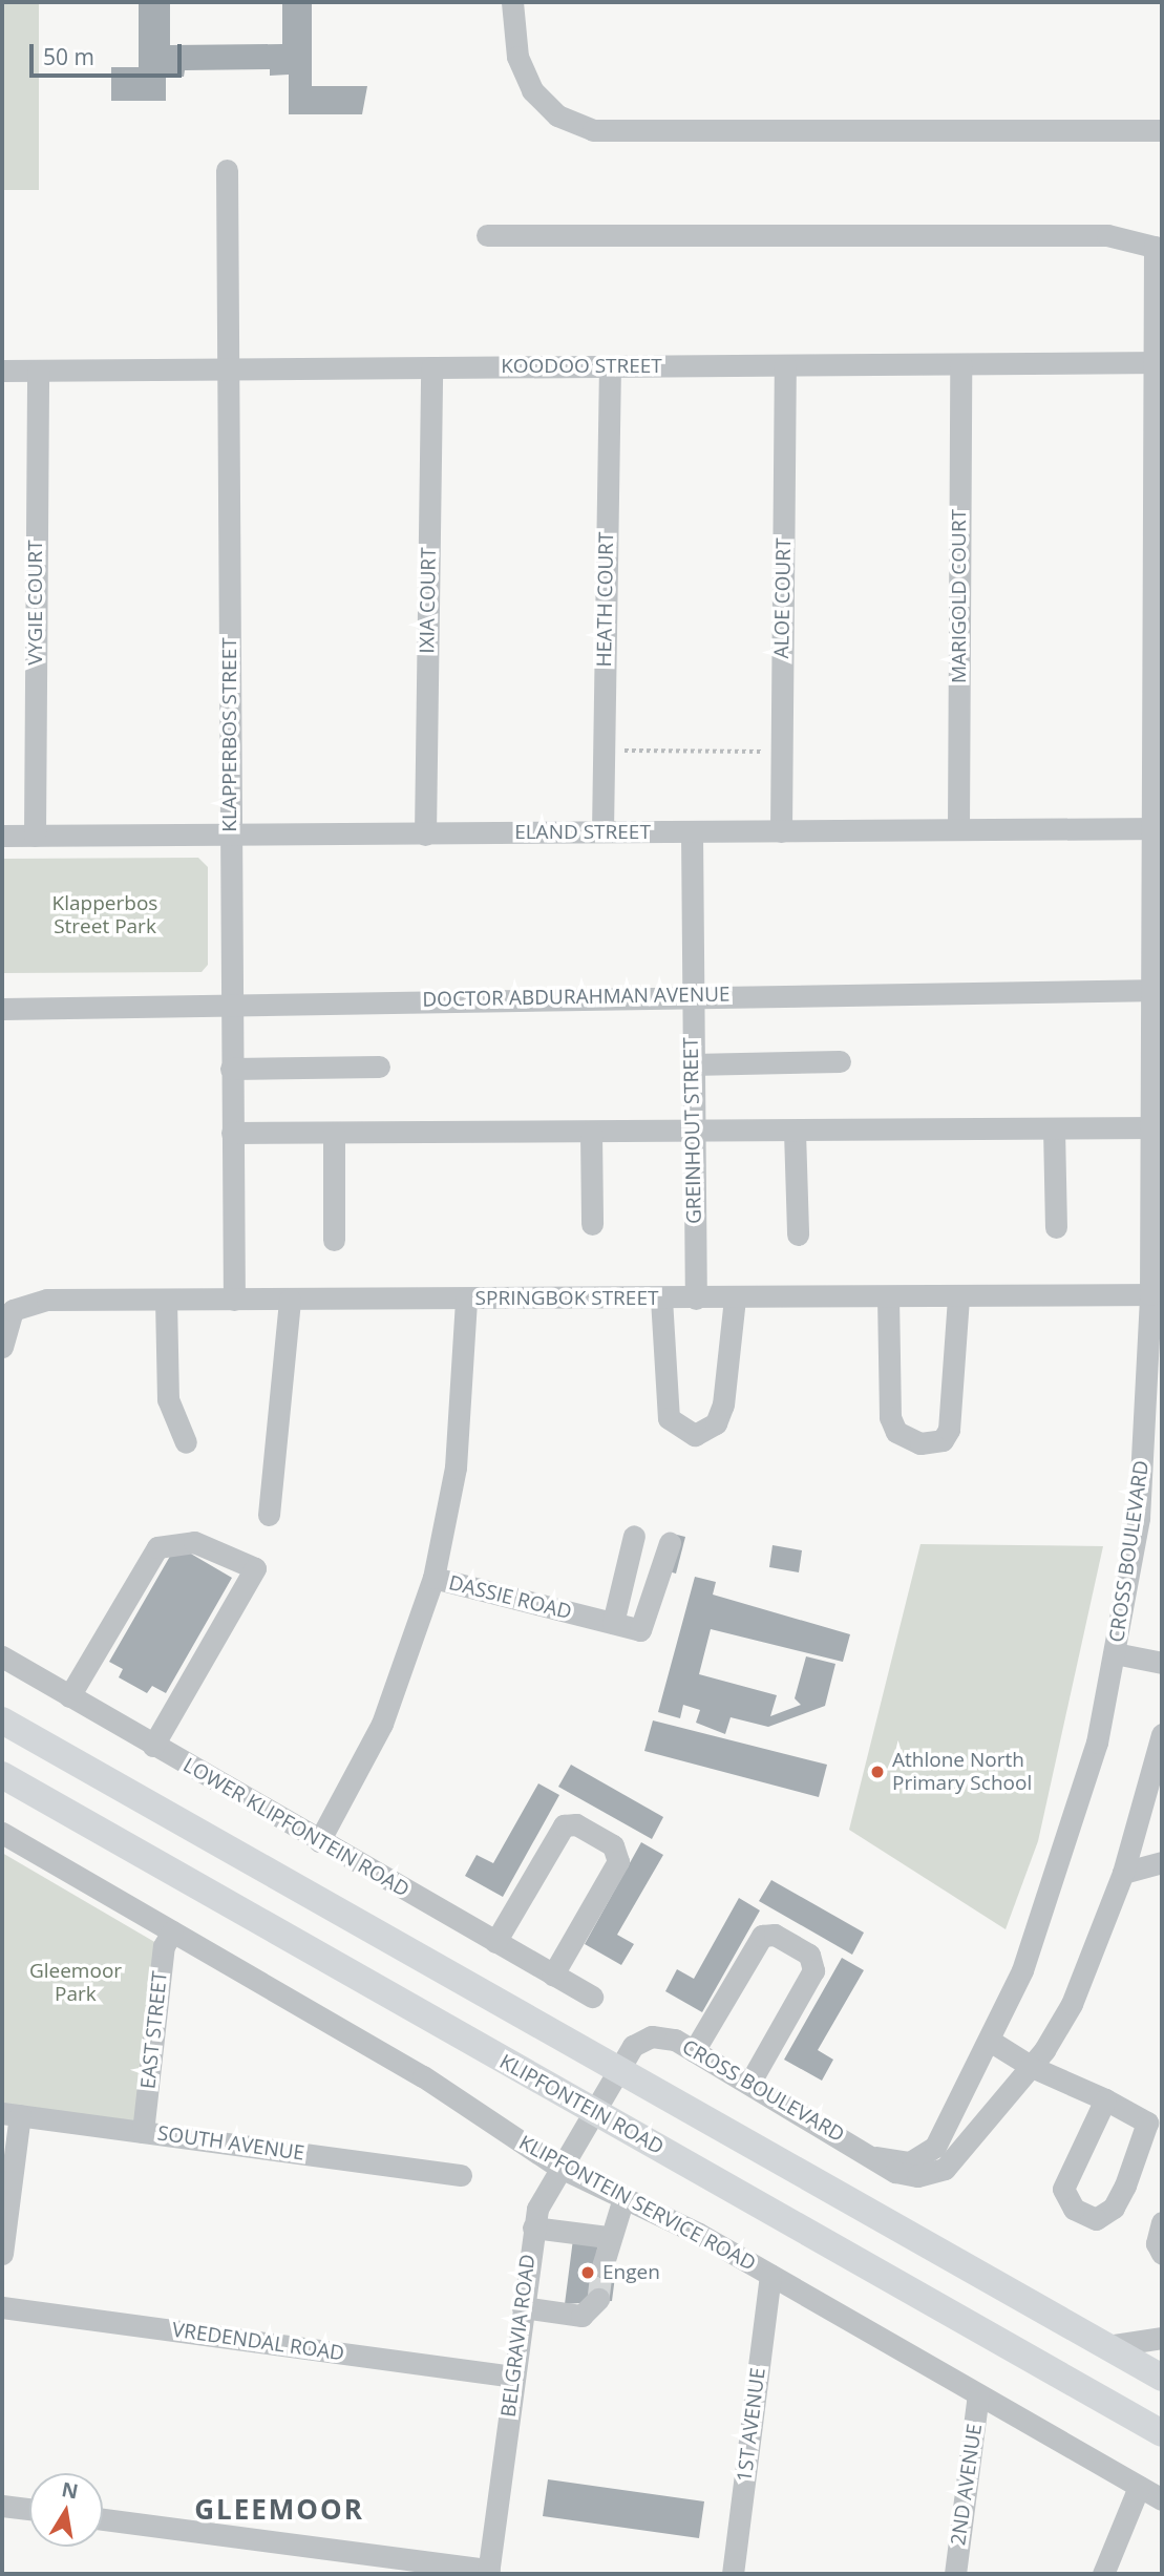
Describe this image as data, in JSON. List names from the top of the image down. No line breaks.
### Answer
{"streets":{"main road":["KLIPFONTEIN ROAD"],"street":["KOODOO STREET","MARIGOLD COURT","ALOE COURT","HEATH COURT","IXIA COURT","VYGIE COURT","KLAPPERBOS STREET","ELAND STREET","DOCTOR ABDURAHMAN AVENUE","GREINHOUT STREET","SPRINGBOK STREET","CROSS BOULEVARD","DASSIE ROAD","LOWER KLIPFONTEIN ROAD","EAST STREET","SOUTH AVENUE","KLIPFONTEIN SERVICE ROAD","BELGRAVIA ROAD","VREDENDAL ROAD","1ST AVENUE","2ND AVENUE"]},"crossings":[["KOODOO STREET","MARIGOLD COURT"],["KOODOO STREET","ALOE COURT"],["KOODOO STREET","HEATH COURT"],["KOODOO STREET","IXIA COURT"],["KOODOO STREET","VYGIE COURT"],["KOODOO STREET","KLAPPERBOS STREET"],["KOODOO STREET","CROSS BOULEVARD"],["MARIGOLD COURT","ELAND STREET"],["ALOE COURT","ELAND STREET"],["HEATH COURT","ELAND STREET"],["IXIA COURT","ELAND STREET"],["VYGIE COURT","ELAND STREET"],["KLAPPERBOS STREET","ELAND STREET"],["KLAPPERBOS STREET","DOCTOR ABDURAHMAN AVENUE"],["KLAPPERBOS STREET","SPRINGBOK STREET"],["ELAND STREET","GREINHOUT STREET"],["ELAND STREET","CROSS BOULEVARD"],["DOCTOR ABDURAHMAN AVENUE","GREINHOUT STREET"],["DOCTOR ABDURAHMAN AVENUE","CROSS BOULEVARD"],["GREINHOUT STREET","SPRINGBOK STREET"],["SPRINGBOK STREET","CROSS BOULEVARD"],["CROSS BOULEVARD","BELGRAVIA ROAD"],["EAST STREET","SOUTH AVENUE"],["EAST STREET","KLIPFONTEIN SERVICE ROAD"],["KLIPFONTEIN ROAD","BELGRAVIA ROAD"],["KLIPFONTEIN SERVICE ROAD","BELGRAVIA ROAD"],["KLIPFONTEIN SERVICE ROAD","1ST AVENUE"],["KLIPFONTEIN SERVICE ROAD","2ND AVENUE"],["BELGRAVIA ROAD","VREDENDAL ROAD"]],"districts":["GLEEMOOR"],"parks":["Klapperbos Street Park","Gleemoor Park"],"places":["Athlone North Primary School","Engen"],"scale_bar":"50 m","north":"top"}
